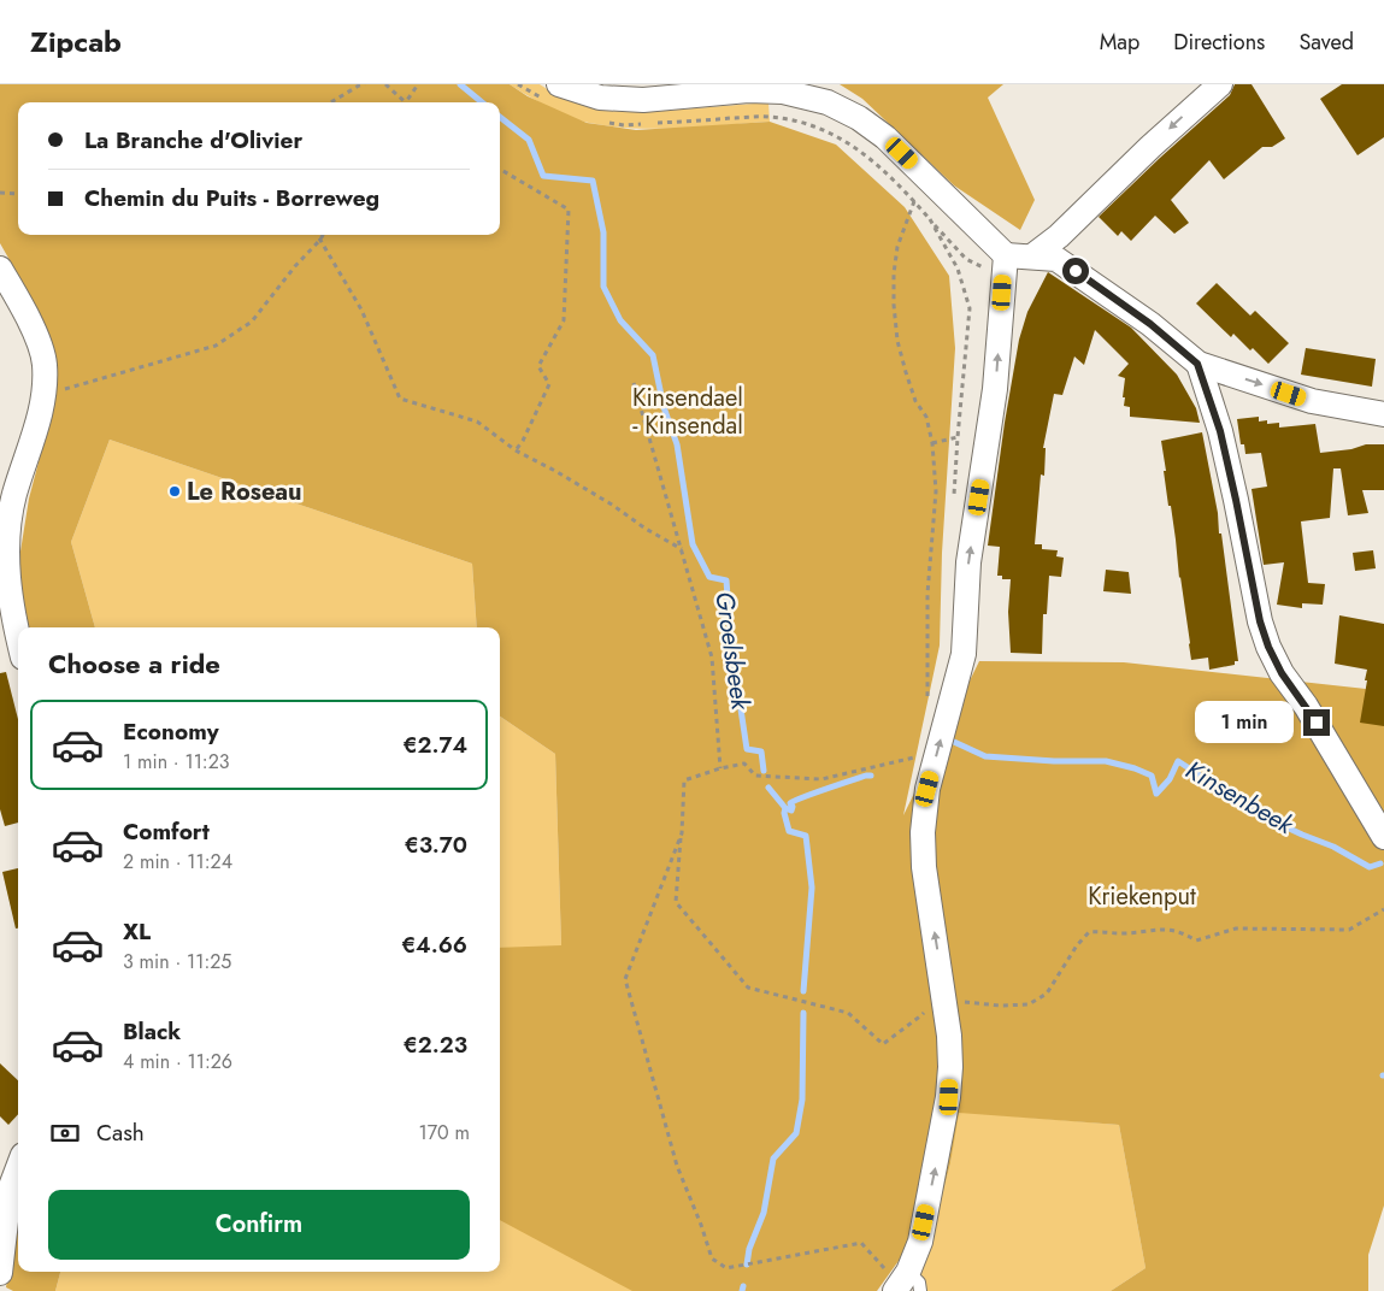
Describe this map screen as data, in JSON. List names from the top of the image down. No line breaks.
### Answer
{"water":["Groelsbeek","Kinsenbeek"],"parks":["Kinsendael - Kinsendal","Kriekenput"],"places":["Le Roseau"],"page":{"header":"Zipcab","nav":["Map","Directions","Saved"],"banner":["La Branche d'Olivier","Chemin du Puits - Borreweg"],"heading":"Choose a ride","list":[{"name":"Economy","note":"1 min · 11:23","value":"€2.74"},{"name":"Comfort","note":"2 min · 11:24","value":"€3.70"},{"name":"XL","note":"3 min · 11:25","value":"€4.66"},{"name":"Black","note":"4 min · 11:26","value":"€2.23"}],"bubble":"1 min","pay":["Cash","170 m"],"buttons":"Confirm"}}
